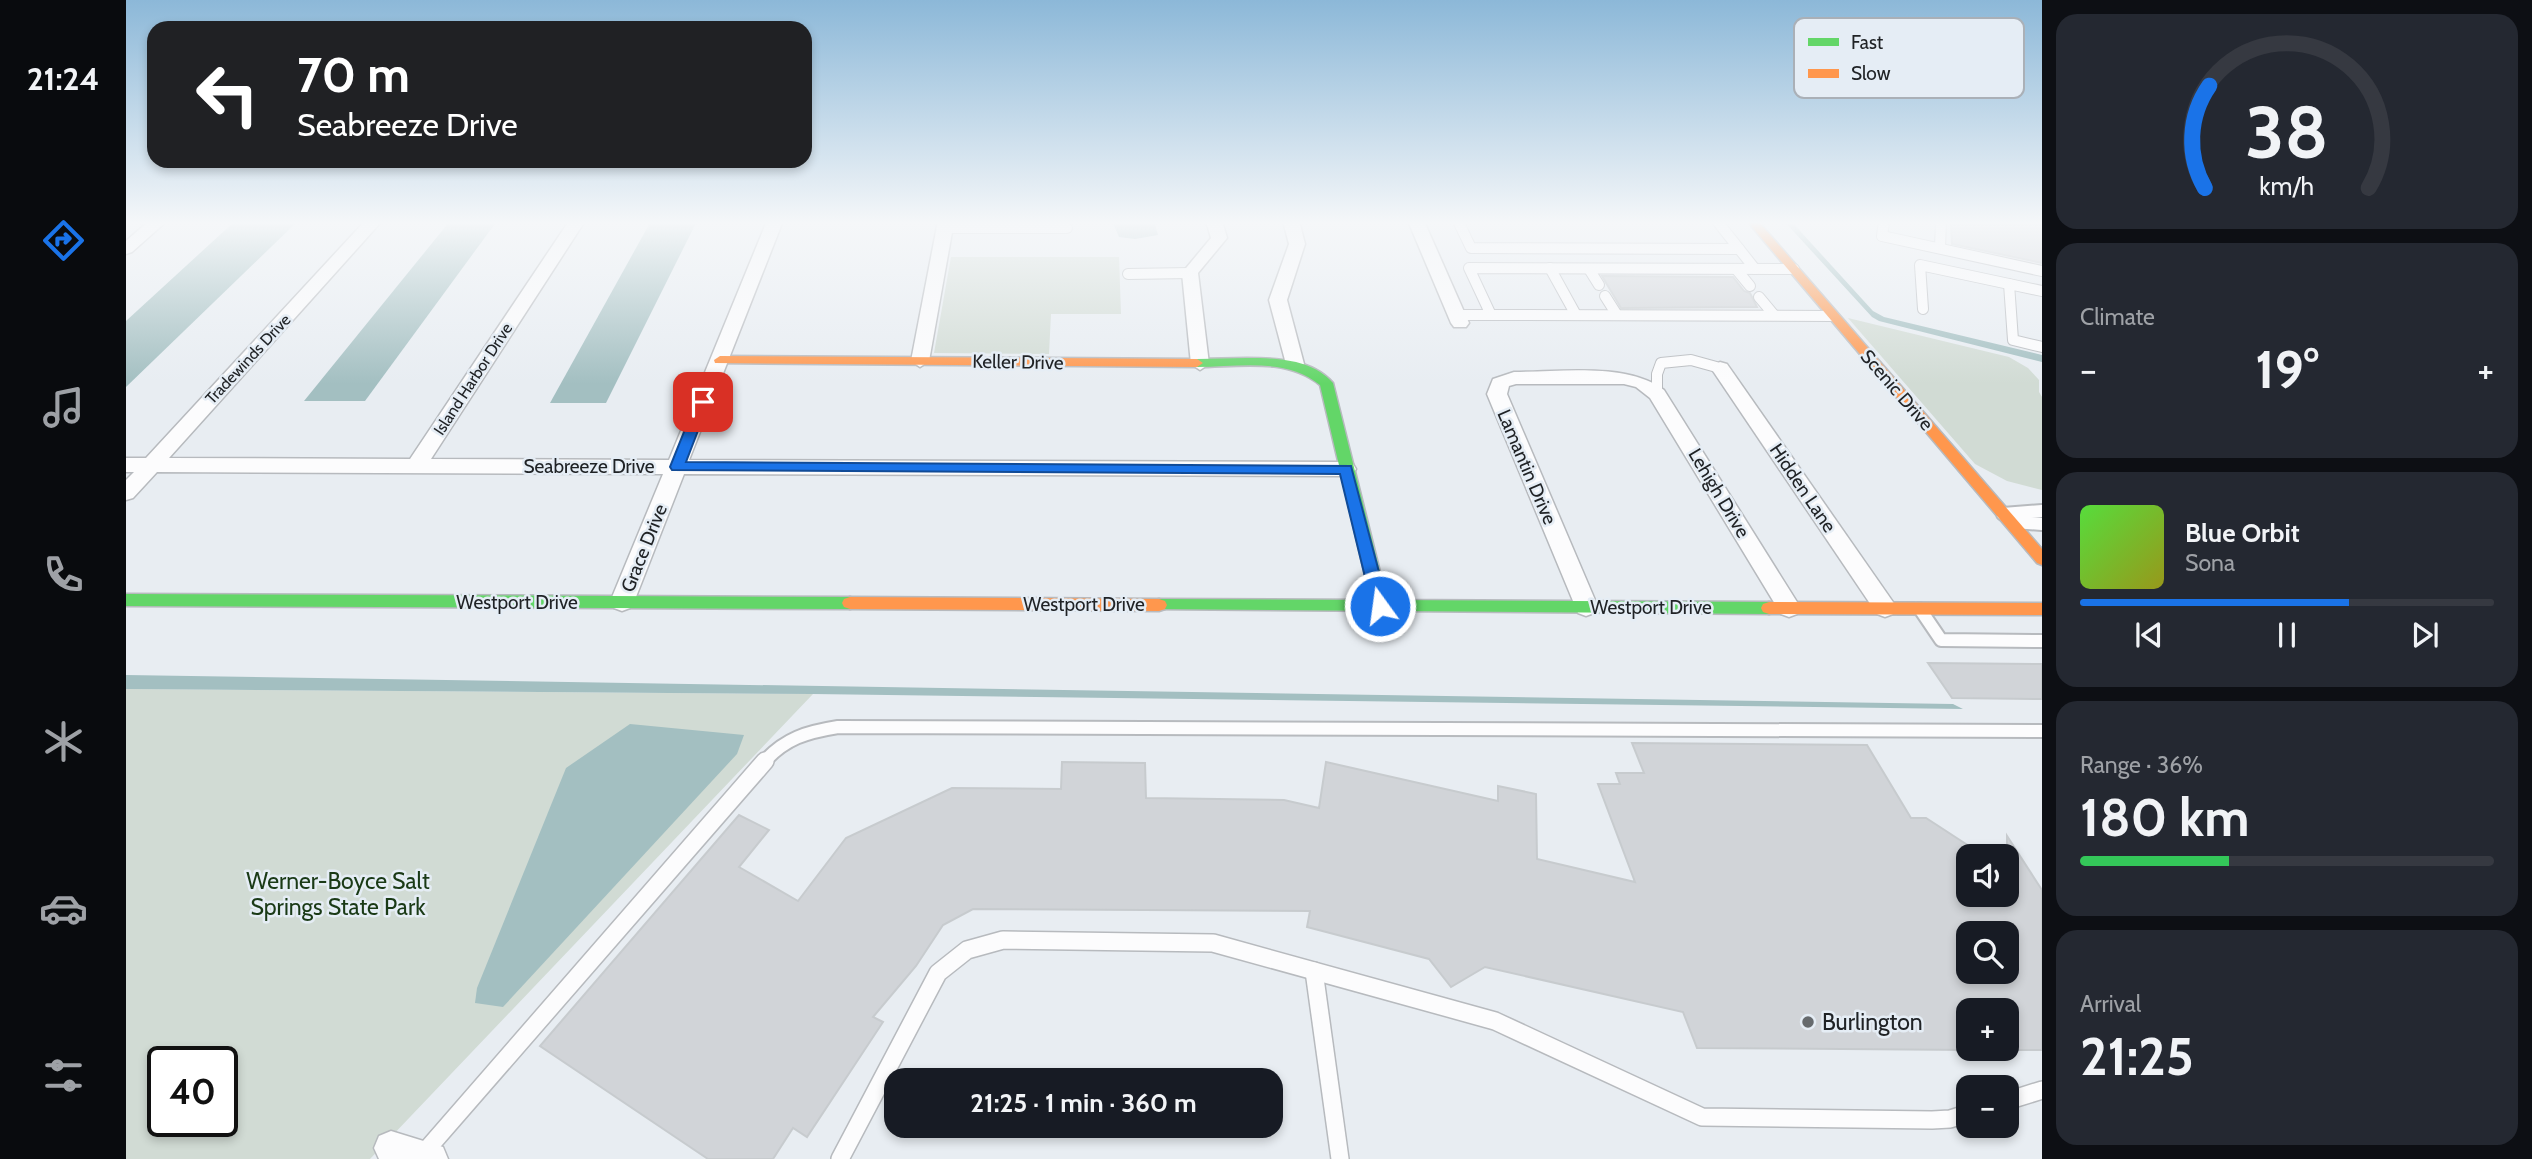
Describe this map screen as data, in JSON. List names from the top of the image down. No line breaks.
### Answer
{"streets":{"street":["Tradewinds Drive","Keller Drive","Island Harbor Drive","Scenic Drive","Seabreeze Drive","Lamantin Drive","Hidden Lane","Lehigh Drive","Grace Drive","Westport Drive"]},"crossings":[["Tradewinds Drive","Seabreeze Drive"],["Keller Drive","Seabreeze Drive"],["Keller Drive","Grace Drive"],["Island Harbor Drive","Seabreeze Drive"],["Seabreeze Drive","Grace Drive"],["Lamantin Drive","Lehigh Drive"],["Lamantin Drive","Westport Drive"],["Hidden Lane","Westport Drive"],["Lehigh Drive","Westport Drive"],["Grace Drive","Westport Drive"]],"parks":["Werner-Boyce Salt Springs State Park"],"places":["Burlington"],"legend":["Fast","Slow"],"page":{"tabs":"21:24","turn":["70 m","Seabreeze Drive"],"tile":["Climate",["Range · 36%","180 km"],["Arrival","21:25"]],"heat":["−","19°","+"],"song":["Blue Orbit","Sona"],"map_buttons":["+","−"],"limit":"40","trip":"21:25 · 1 min · 360 m","gauge":["38","km/h"]}}
